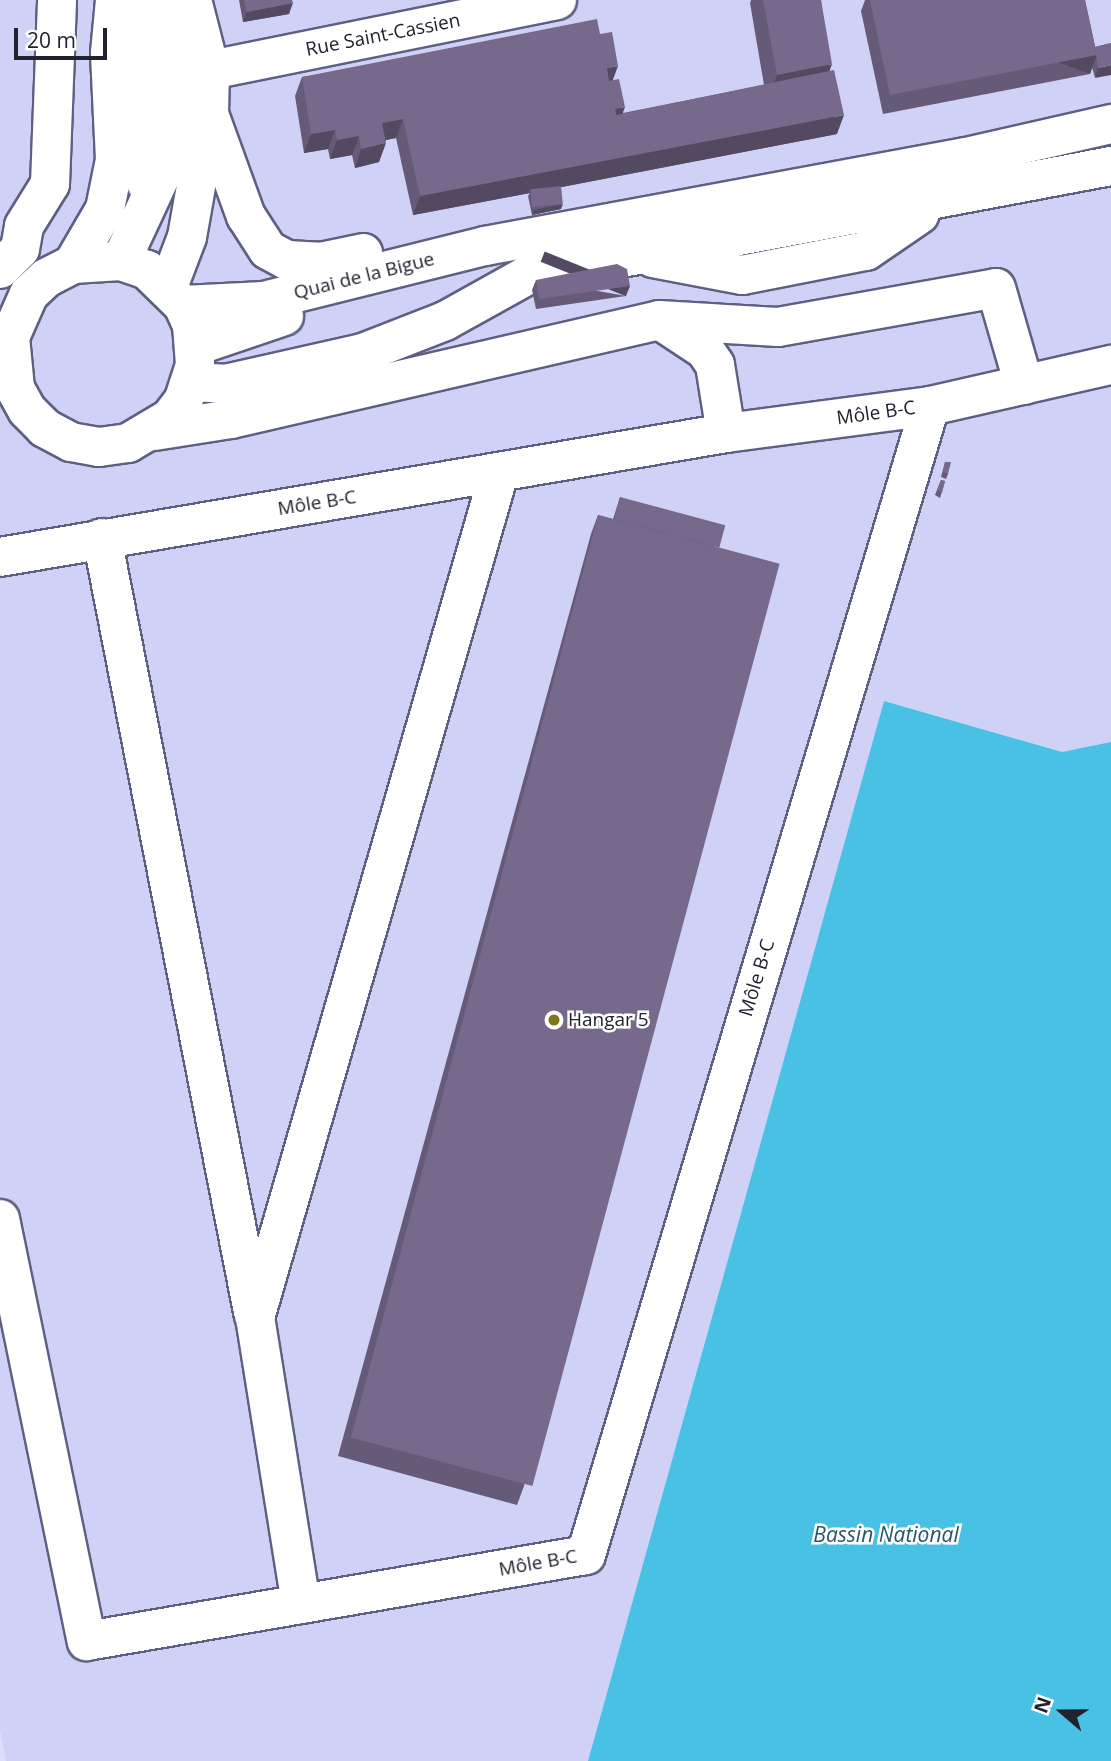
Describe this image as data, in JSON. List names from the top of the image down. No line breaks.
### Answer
{"streets":{"lane":["Rue Saint-Cassien","Quai de la Bigue","Môle B-C"]},"water":["Bassin National"],"places":["Hangar 5"],"scale_bar":"20 m","north":"left"}
